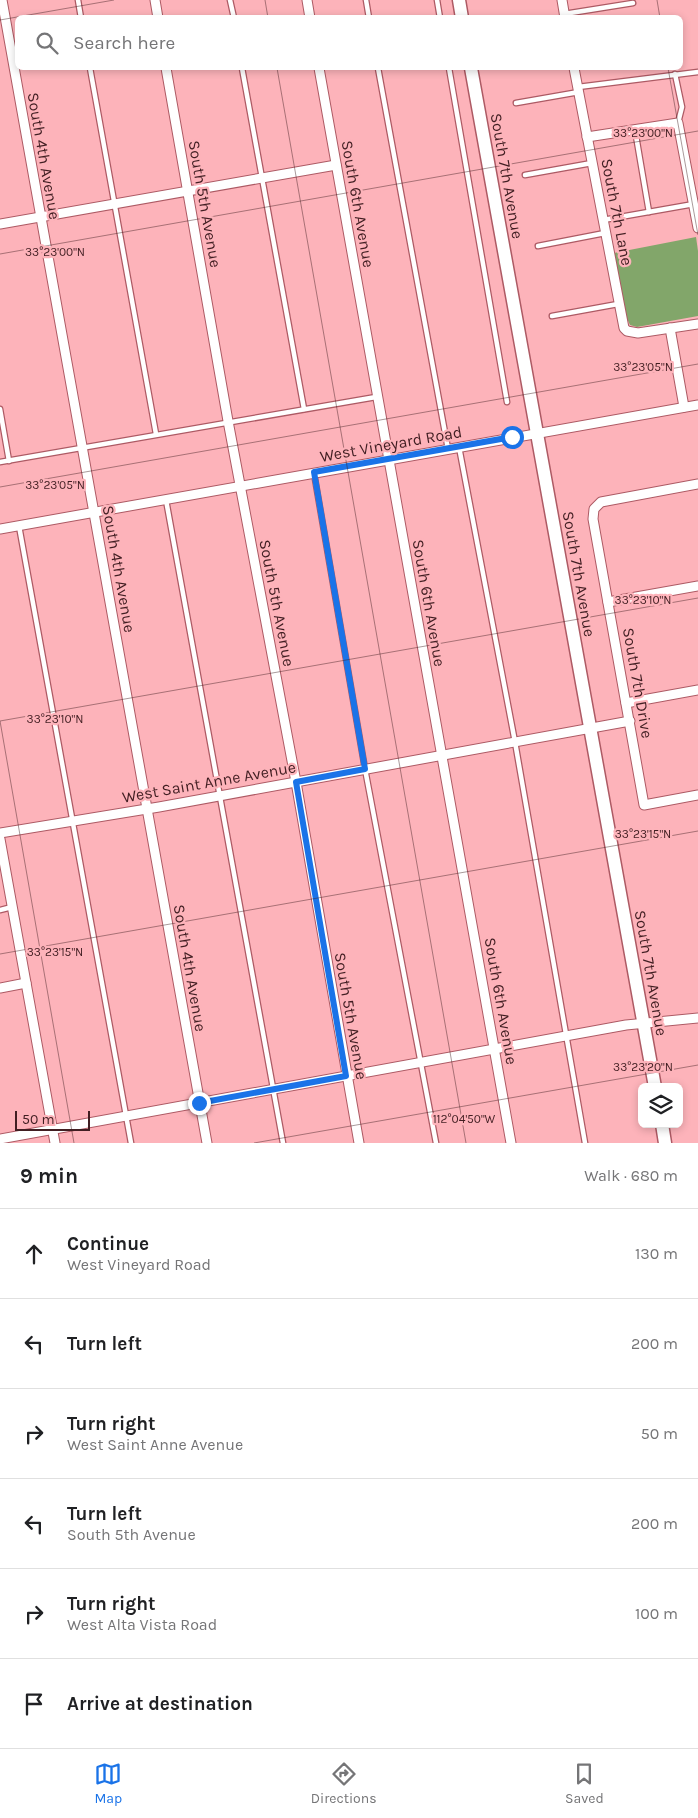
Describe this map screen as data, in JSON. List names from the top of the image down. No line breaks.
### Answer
{"streets":{"main road":["South 7th Avenue"],"street":["South 4th Avenue","South 5th Avenue","South 6th Avenue","South 7th Lane","West Vineyard Road","South 7th Drive","West Saint Anne Avenue"]},"crossings":[["South 4th Avenue","West Vineyard Road"],["South 4th Avenue","West Saint Anne Avenue"],["South 7th Avenue","West Vineyard Road"],["South 7th Avenue","West Saint Anne Avenue"],["South 5th Avenue","West Vineyard Road"],["South 5th Avenue","West Saint Anne Avenue"],["South 6th Avenue","West Vineyard Road"],["South 6th Avenue","West Saint Anne Avenue"],["South 7th Drive","West Saint Anne Avenue"]],"scale_bar":"50 m","page":{"search":"Search here","scale":"50 m","heading":["9 min","Walk · 680 m"],"list":[["Continue","West Vineyard Road","130 m"],["Turn left","200 m"],["Turn right","West Saint Anne Avenue","50 m"],["Turn left","South 5th Avenue","200 m"],["Turn right","West Alta Vista Road","100 m"],"Arrive at destination"],"nav":["Map","Directions","Saved"]},"coordinates":["33°23'00\"N","33°23'05\"N","33°23'10\"N","33°23'15\"N","33°23'20\"N","112°04'50\"W"]}
